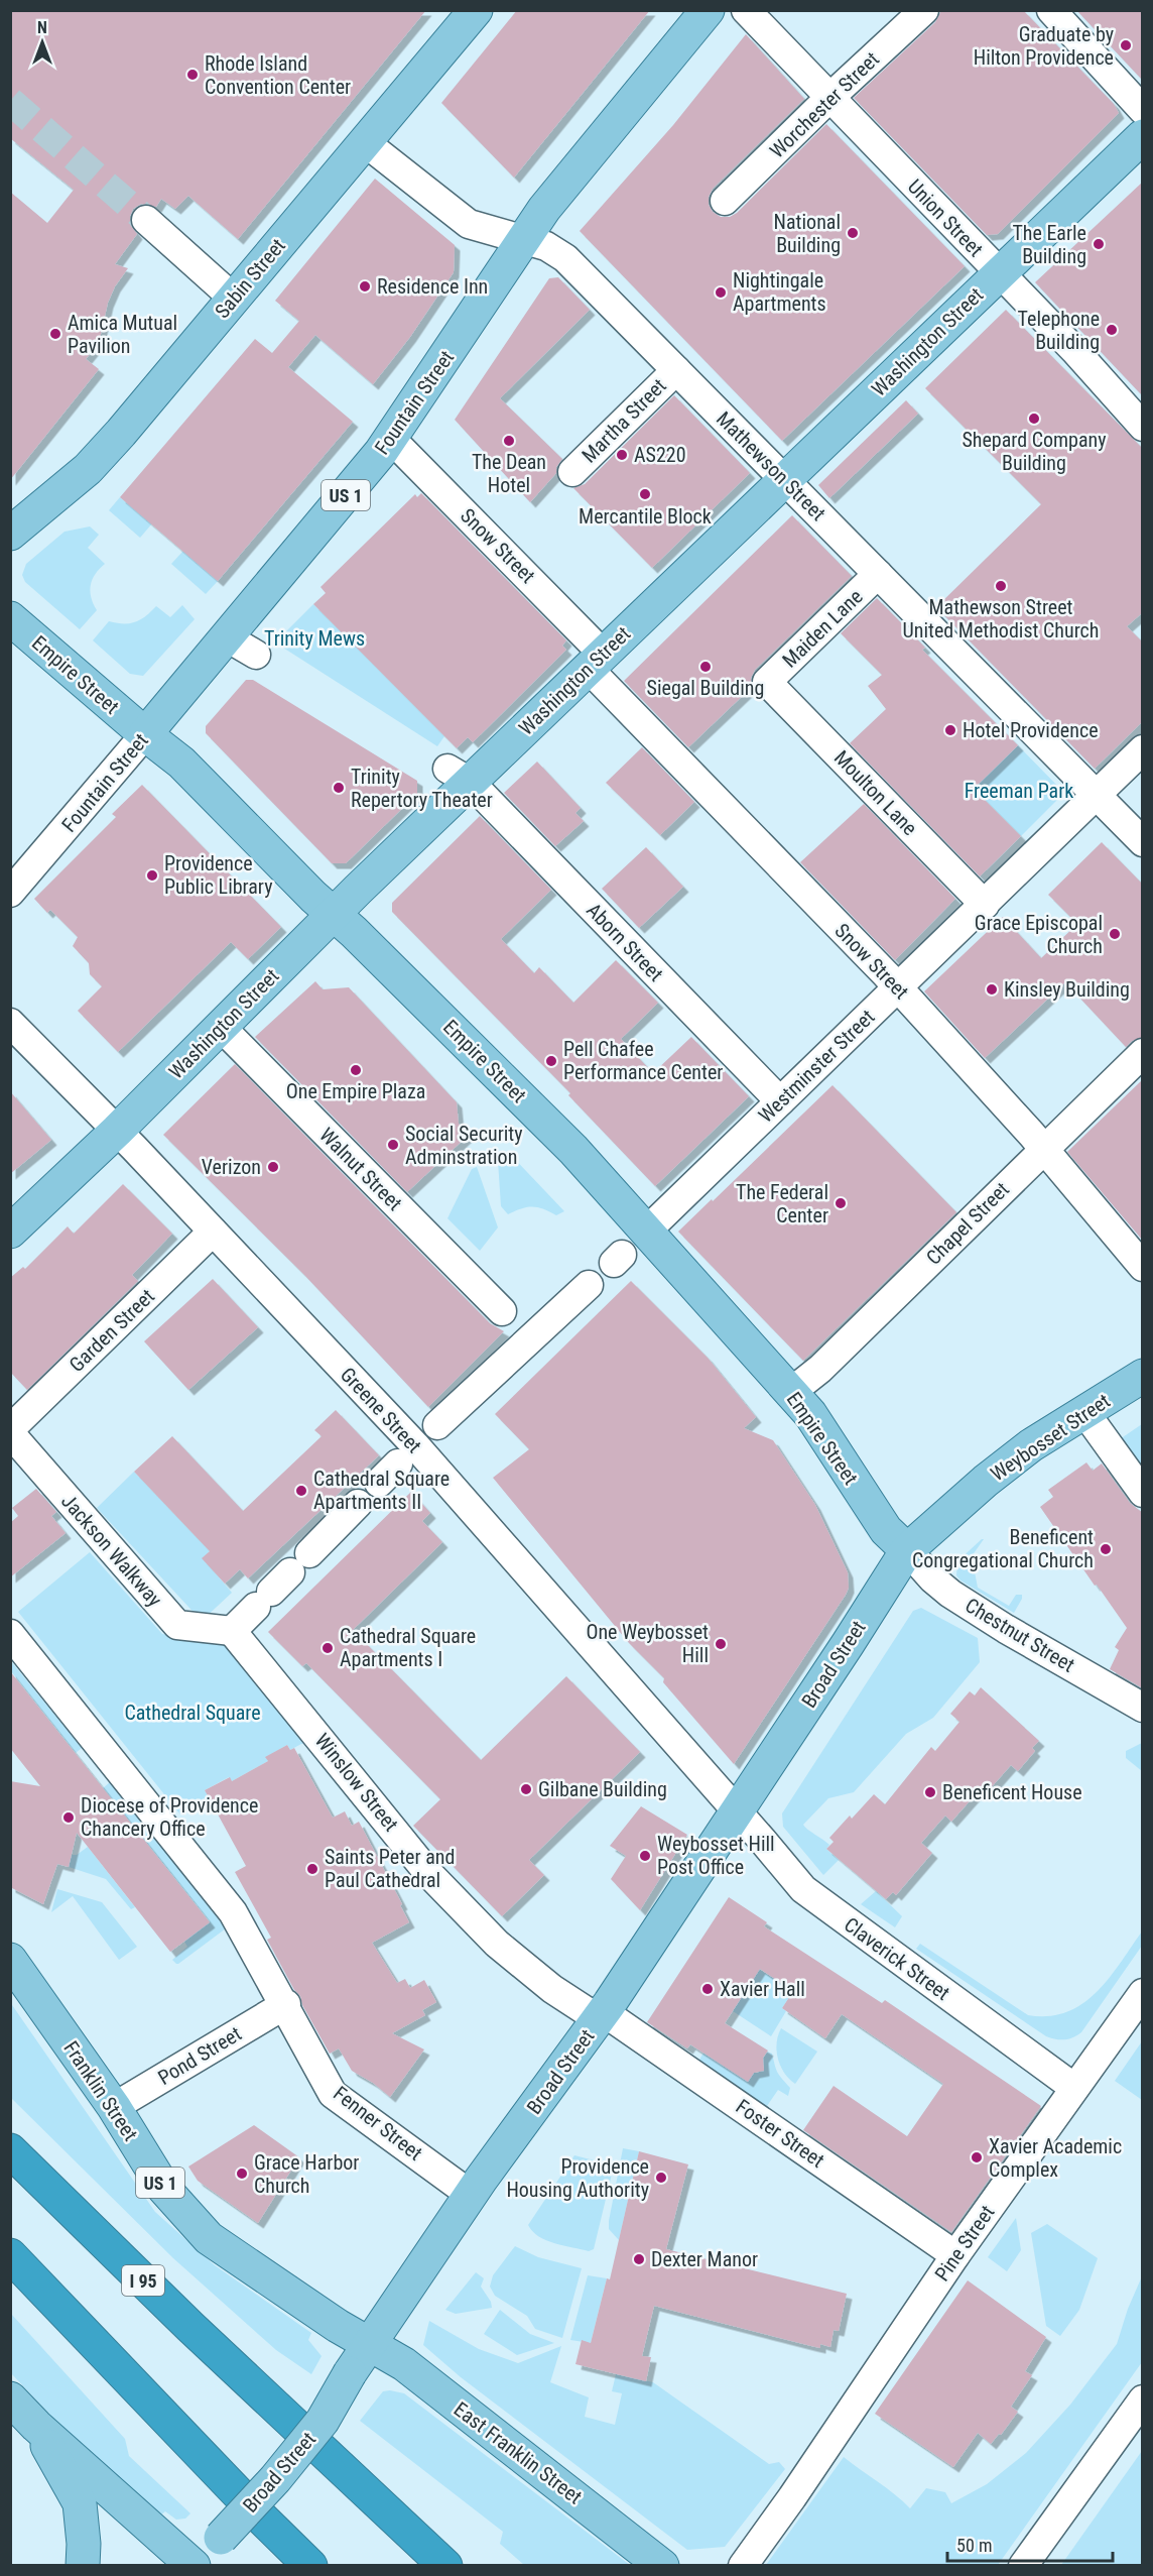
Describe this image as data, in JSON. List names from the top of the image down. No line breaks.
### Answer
{"streets":{"highway":["I 95"],"main road":["Sabin Street","Washington Street","Fountain Street","US 1","Empire Street","Weybosset Street","Broad Street","Franklin Street","East Franklin Street"],"street":["Worchester Street","Union Street","Martha Street","Mathewson Street","Snow Street","Maiden Lane","Moulton Lane","Aborn Street","Westminster Street","Walnut Street","Chapel Street","Garden Street","Greene Street","Jackson Walkway","Chestnut Street","Winslow Street","Claverick Street","Pond Street","Fenner Street","Foster Street","Pine Street"]},"crossings":[["Worchester Street","Union Street"],["Union Street","Washington Street"],["Sabin Street","Mathewson Street"],["Washington Street","Mathewson Street"],["Washington Street","Snow Street"],["Washington Street","Empire Street"],["Washington Street","Aborn Street"],["Washington Street","Walnut Street"],["Washington Street","Greene Street"],["Fountain Street","Mathewson Street"],["Fountain Street","Snow Street"],["Fountain Street","Empire Street"],["Martha Street","Mathewson Street"],["Mathewson Street","Maiden Lane"],["Mathewson Street","Westminster Street"],["Snow Street","Westminster Street"],["Snow Street","Chapel Street"],["Maiden Lane","Moulton Lane"],["Empire Street","Westminster Street"],["Empire Street","Chapel Street"],["Empire Street","Weybosset Street"],["Empire Street","Chestnut Street"],["Empire Street","Broad Street"],["Moulton Lane","Westminster Street"],["Aborn Street","Westminster Street"],["Garden Street","Greene Street"],["Garden Street","Jackson Walkway"],["Greene Street","Broad Street"],["Greene Street","Claverick Street"],["Weybosset Street","Chestnut Street"],["Weybosset Street","Broad Street"],["Jackson Walkway","Winslow Street"],["Chestnut Street","Broad Street"],["Broad Street","Winslow Street"],["Broad Street","Claverick Street"],["Broad Street","Franklin Street"],["Broad Street","Fenner Street"],["Broad Street","Foster Street"],["Broad Street","East Franklin Street"],["Winslow Street","Foster Street"],["Claverick Street","Pine Street"],["Pond Street","Franklin Street"],["Pond Street","Fenner Street"],["Franklin Street","East Franklin Street"],["Foster Street","Pine Street"]],"parks":["Trinity Mews","Freeman Park","Cathedral Square"],"places":["Graduate by Hilton Providence","Rhode Island Convention Center","National Building","The Earle Building","Residence Inn","Nightingale Apartments","Telephone Building","Amica Mutual Pavilion","Shepard Company Building","The Dean Hotel","AS220","Mercantile Block","Mathewson Street United Methodist Church","Siegal Building","Hotel Providence","Trinity Repertory Theater","Providence Public Library","Grace Episcopal Church","Kinsley Building","Pell Chafee Performance Center","One Empire Plaza","Social Security Adminstration","Verizon","The Federal Center","Cathedral Square Apartments II","Beneficent Congregational Church","One Weybosset Hill","Cathedral Square Apartments I","Gilbane Building","Beneficent House","Diocese of Providence Chancery Office","Weybosset Hill Post Office","Saints Peter and Paul Cathedral","Xavier Hall","Xavier Academic Complex","Grace Harbor Church","Providence Housing Authority","Dexter Manor"],"scale_bar":"50 m","north":"top"}
